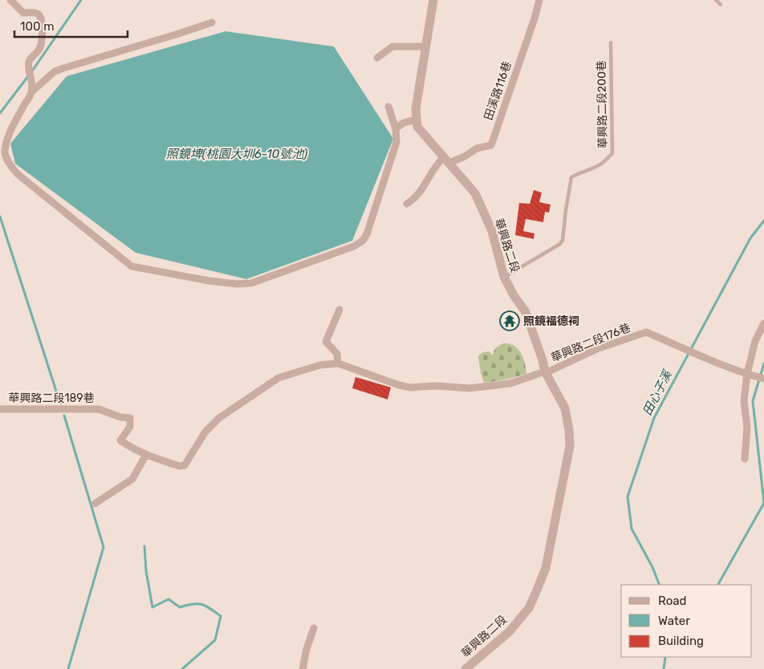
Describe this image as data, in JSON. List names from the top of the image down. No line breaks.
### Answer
{"streets":{"street":["田溪路116巷","華興路二段","華興路二段176巷","華興路二段189巷"],"lane":["華興路二段200巷"]},"crossings":[["田溪路116巷","華興路二段"],["華興路二段200巷","華興路二段"],["華興路二段","華興路二段176巷"],["華興路二段","華興路二段189巷"],["華興路二段176巷","華興路二段189巷"]],"water":["照鏡埤(桃園大圳6-10號池)","田心子溪"],"places":{"temple":["照鏡福德祠"]},"legend":["Road","Water","Building"],"scale_bar":"100 m"}
